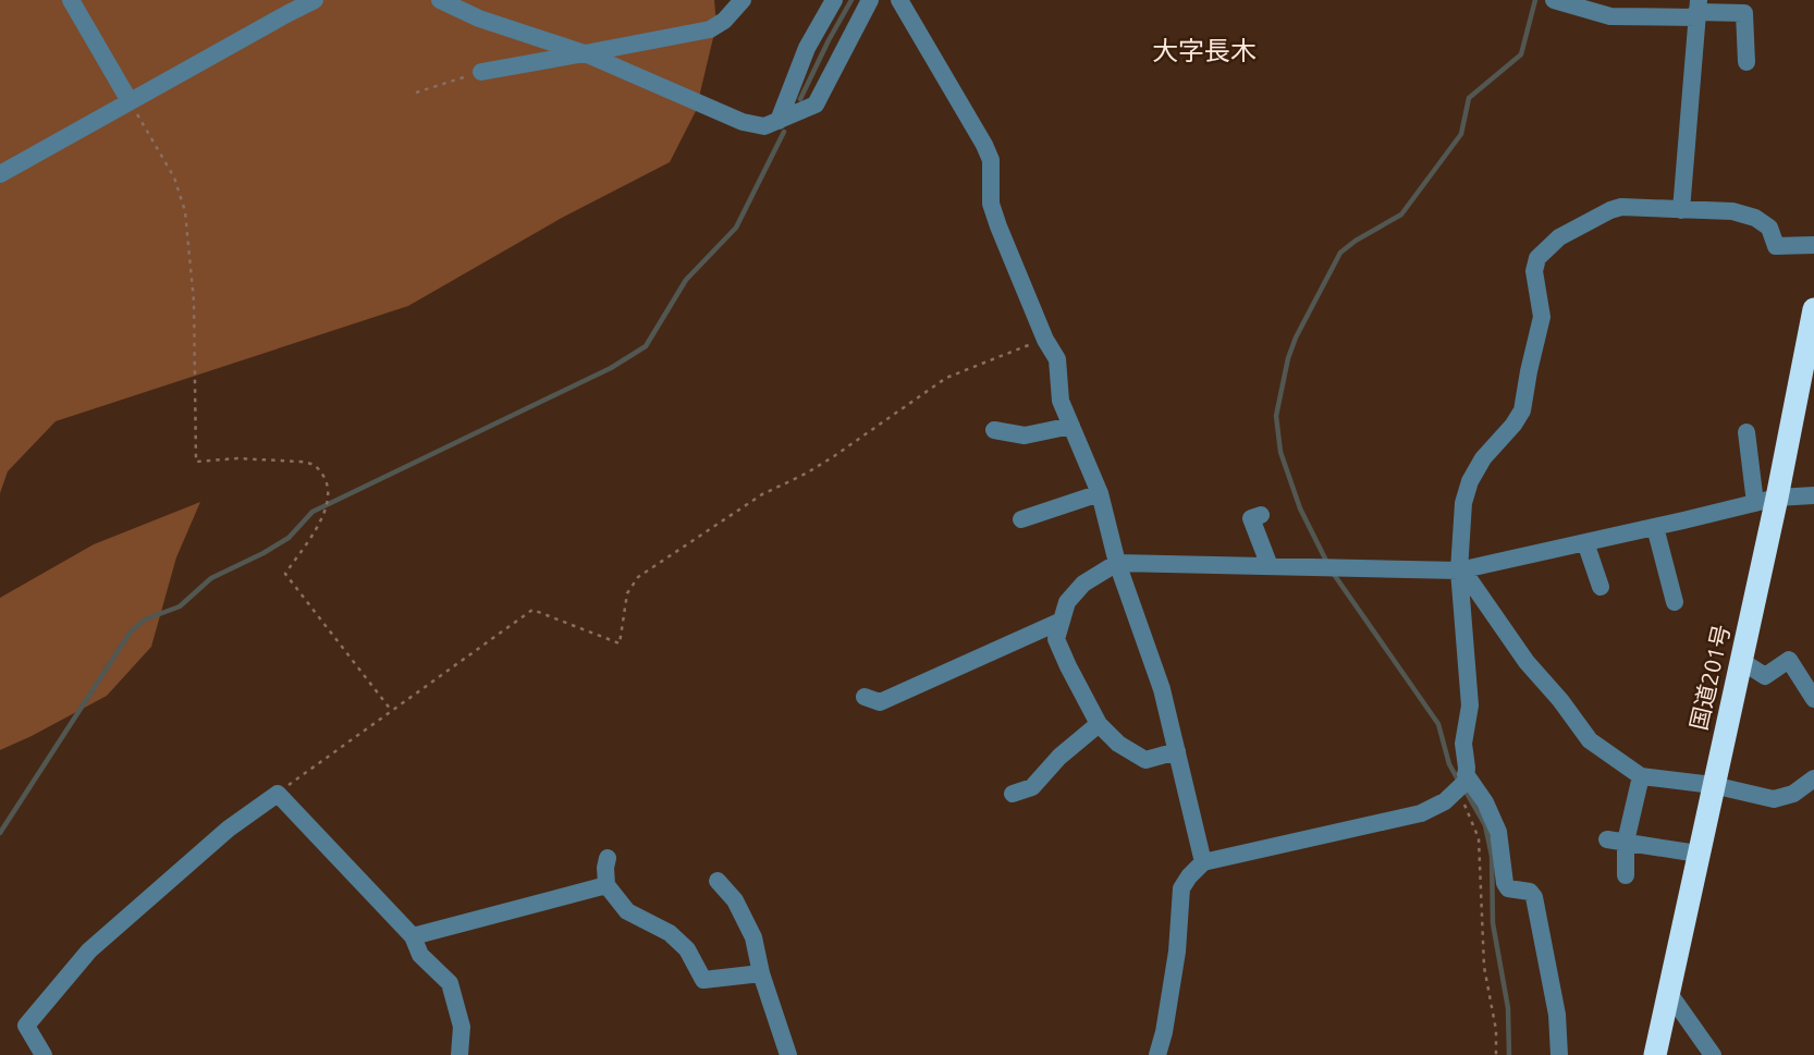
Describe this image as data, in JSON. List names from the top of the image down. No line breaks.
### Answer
{"streets":{"highway":["国道201号"]},"districts":["大字長木"]}
